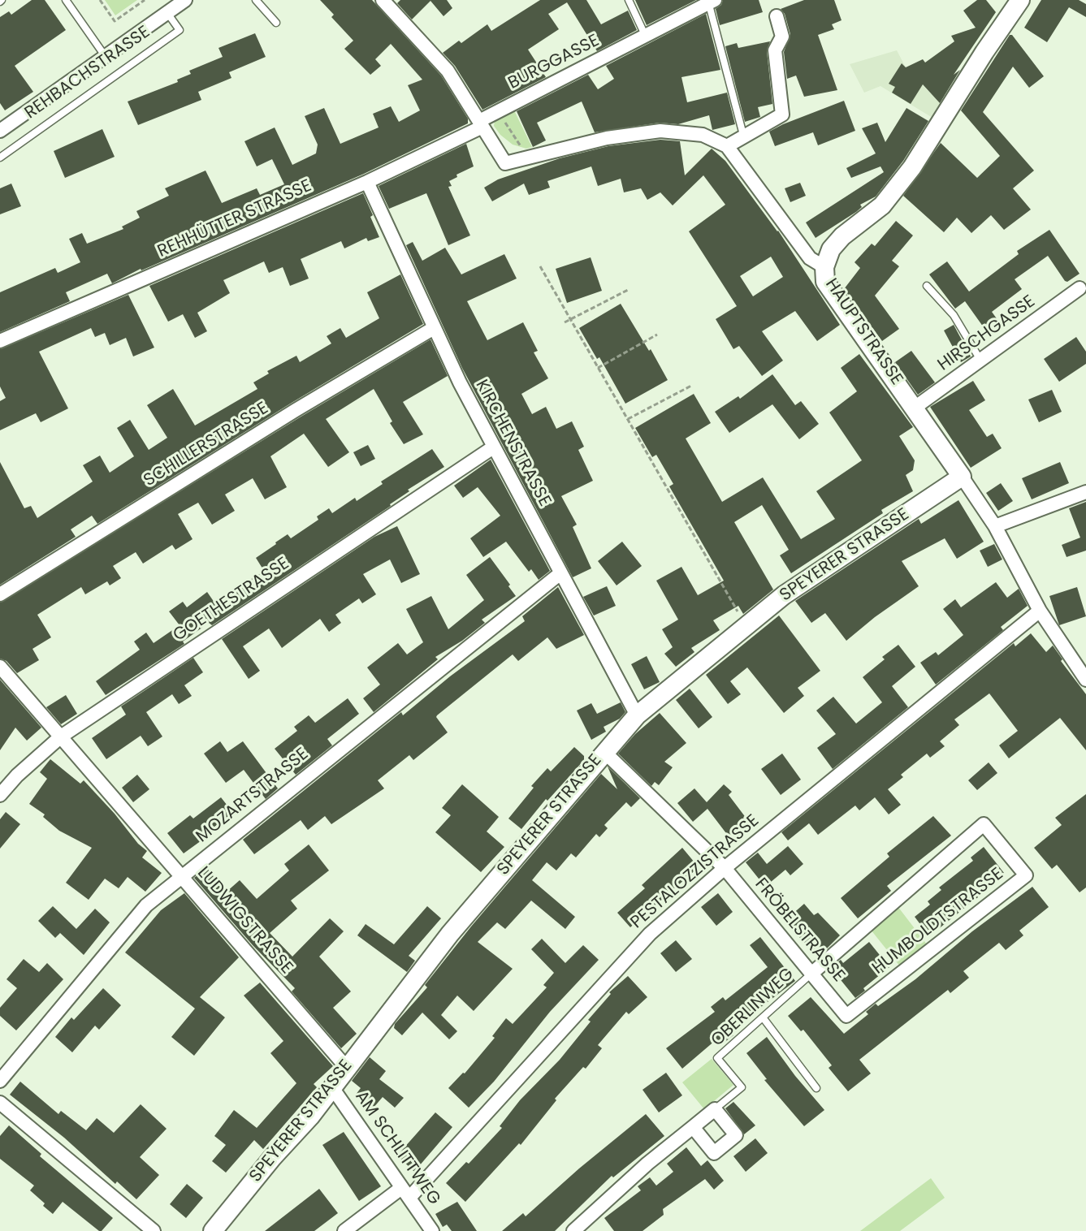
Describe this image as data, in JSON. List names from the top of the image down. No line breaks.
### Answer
{"streets":{"main road":["HAUPTSTRASSE","SPEYERER STRASSE"],"street":["BURGGASSE","REHBACHSTRASSE","REHHÜTTER STRASSE","HIRSCHGASSE","KIRCHENSTRASSE","SCHILLERSTRASSE","GOETHESTRASSE","MOZARTSTRASSE","PESTALOZZISTRASSE","LUDWIGSTRASSE","HUMBOLDTSTRASSE","FRÖBELSTRASSE","AM SCHLITTWEG"],"lane":["OBERLINWEG"]},"crossings":[["BURGGASSE","REHHÜTTER STRASSE"],["BURGGASSE","HAUPTSTRASSE"],["REHHÜTTER STRASSE","HAUPTSTRASSE"],["REHHÜTTER STRASSE","KIRCHENSTRASSE"],["HAUPTSTRASSE","HIRSCHGASSE"],["HAUPTSTRASSE","SPEYERER STRASSE"],["KIRCHENSTRASSE","SCHILLERSTRASSE"],["KIRCHENSTRASSE","SPEYERER STRASSE"],["KIRCHENSTRASSE","GOETHESTRASSE"],["KIRCHENSTRASSE","MOZARTSTRASSE"],["SPEYERER STRASSE","LUDWIGSTRASSE"],["SPEYERER STRASSE","FRÖBELSTRASSE"],["SPEYERER STRASSE","AM SCHLITTWEG"],["GOETHESTRASSE","LUDWIGSTRASSE"],["MOZARTSTRASSE","LUDWIGSTRASSE"],["PESTALOZZISTRASSE","FRÖBELSTRASSE"],["PESTALOZZISTRASSE","AM SCHLITTWEG"],["HUMBOLDTSTRASSE","FRÖBELSTRASSE"],["HUMBOLDTSTRASSE","OBERLINWEG"],["FRÖBELSTRASSE","OBERLINWEG"]]}
